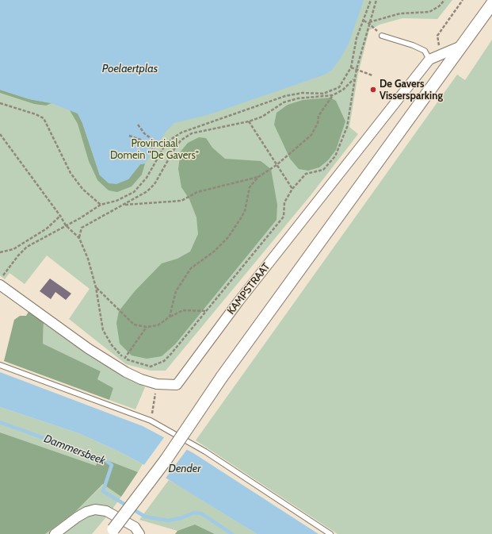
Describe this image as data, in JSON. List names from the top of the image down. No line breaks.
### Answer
{"streets":{"street":["KAMPSTRAAT"]},"water":["Poelaertplas","Dammersbeek","Dender"],"parks":["Provinciaal Domein \"De Gavers\""],"places":["De Gavers Vissersparking"]}
